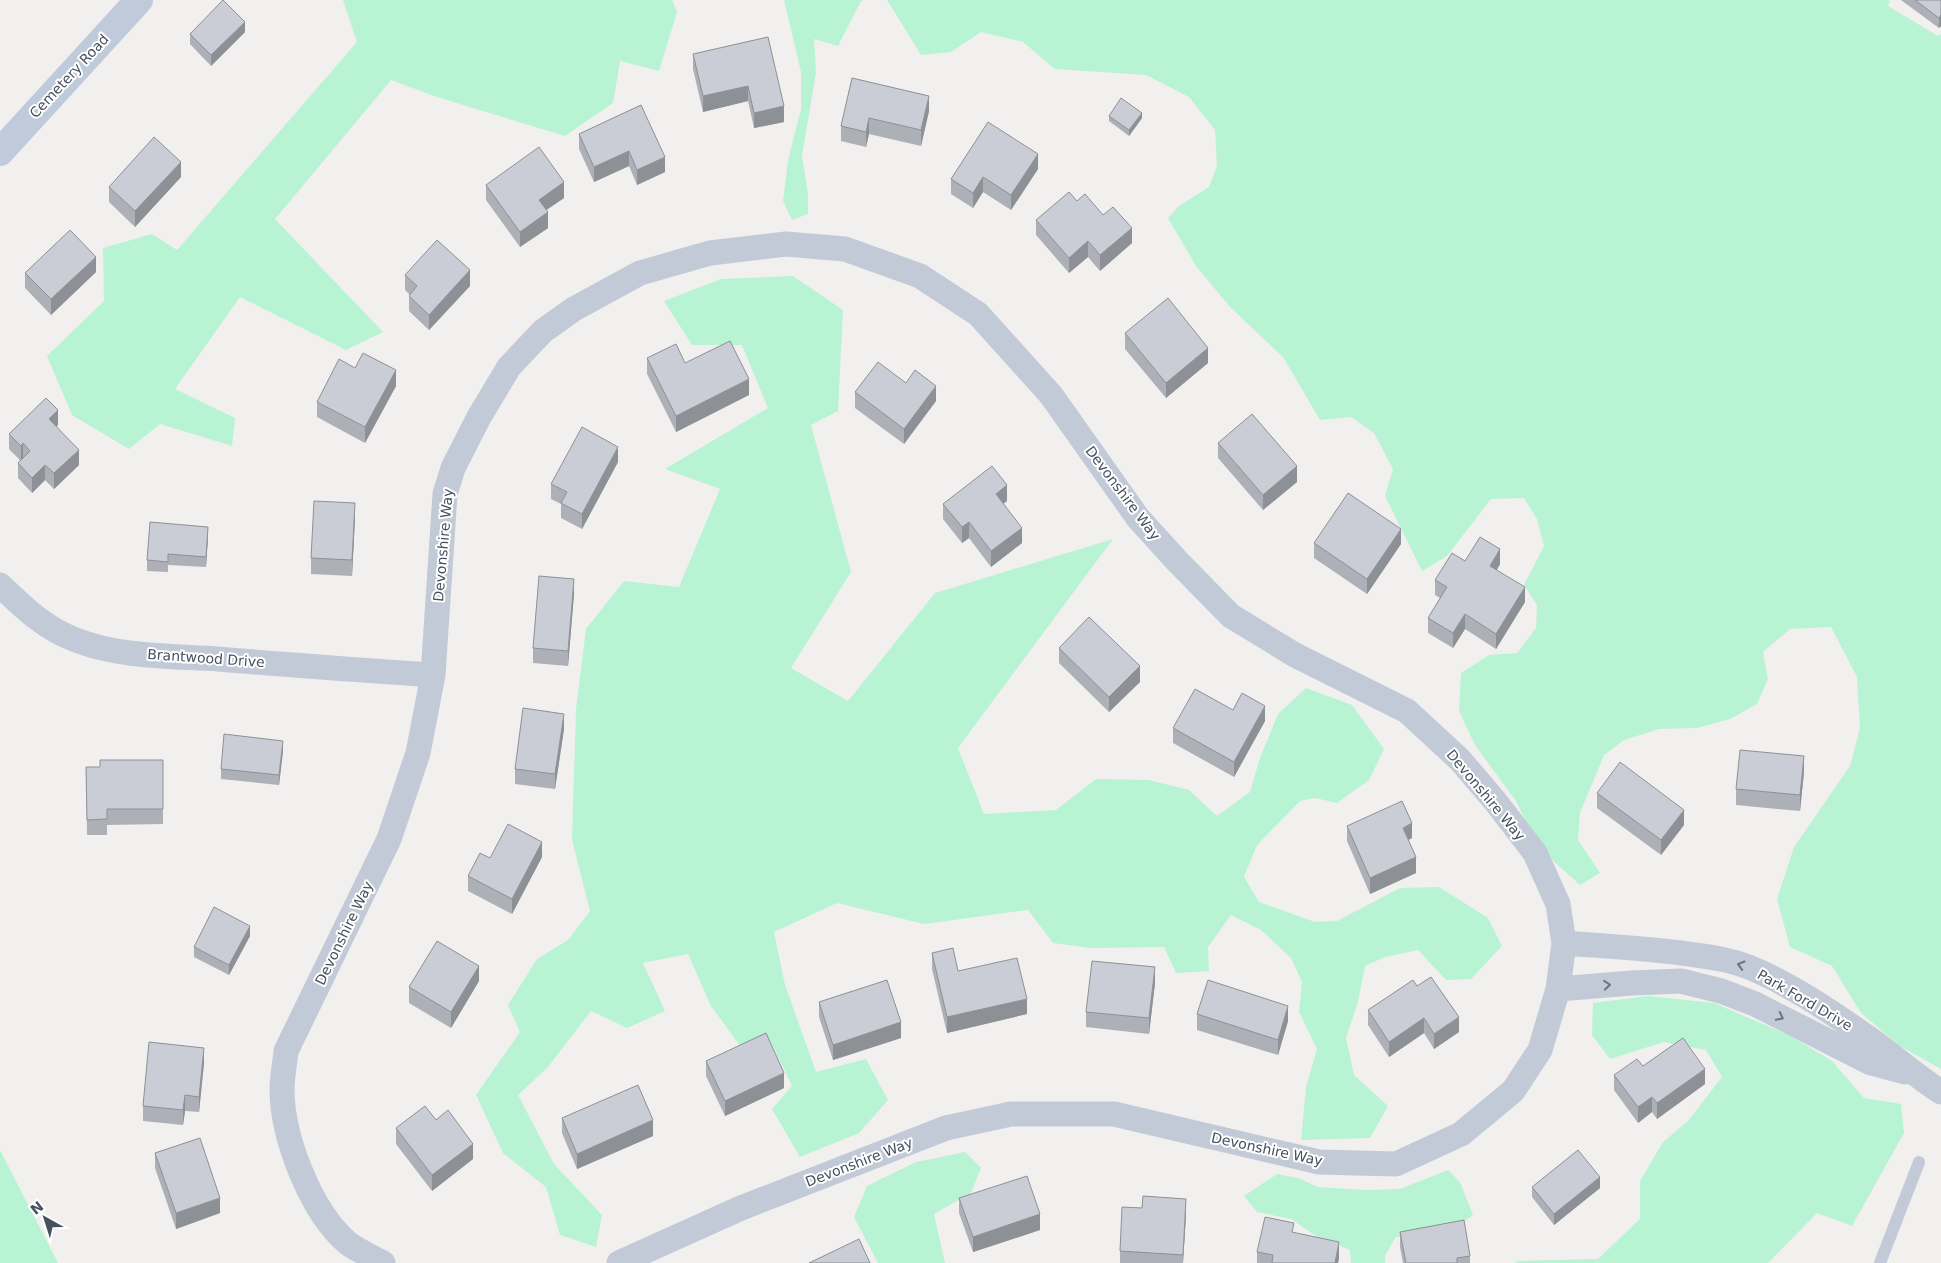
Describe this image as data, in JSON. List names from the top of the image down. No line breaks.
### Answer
{"streets":{"street":["Cemetery Road","Devonshire Way","Brantwood Drive","Park Ford Drive"]},"crossings":[["Devonshire Way","Brantwood Drive"],["Devonshire Way","Park Ford Drive"]],"north":"top left"}
